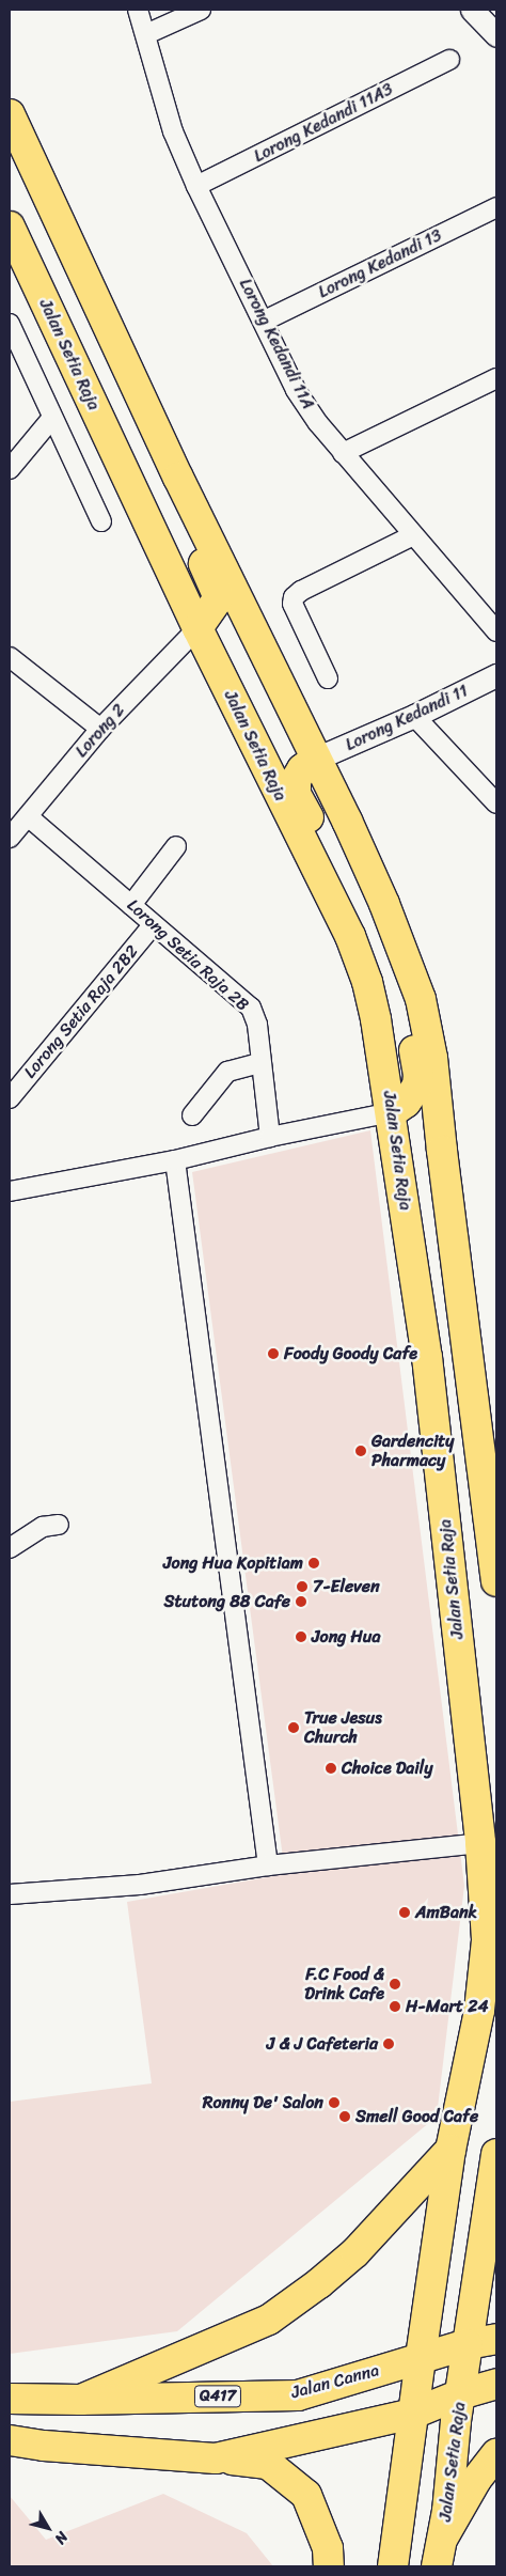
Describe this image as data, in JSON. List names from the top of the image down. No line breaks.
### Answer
{"streets":{"main road":["Jalan Setia Raja","Jalan Canna","Q417"],"street":["Lorong Kedandi 11A3","Lorong Kedandi 13","Lorong Kedandi 11A","Lorong Kedandi 11","Lorong 2","Lorong Setia Raja 2B","Lorong Setia Raja 2B2"]},"crossings":[["Lorong Kedandi 11A3","Lorong Kedandi 11A"],["Lorong Kedandi 13","Lorong Kedandi 11A"],["Jalan Setia Raja","Lorong 2"],["Jalan Setia Raja","Jalan Canna"],["Lorong 2","Lorong Setia Raja 2B"],["Lorong Setia Raja 2B","Lorong Setia Raja 2B2"]],"places":["Foody Goody Cafe","Gardencity Pharmacy","Jong Hua Kopitiam","7-Eleven","Stutong 88 Cafe","Jong Hua","True Jesus Church","Choice Daily","AmBank","F.C Food & Drink Cafe","H-Mart 24","J & J Cafeteria","Ronny De' Salon","Smell Good Cafe"],"north":"bottom right"}
